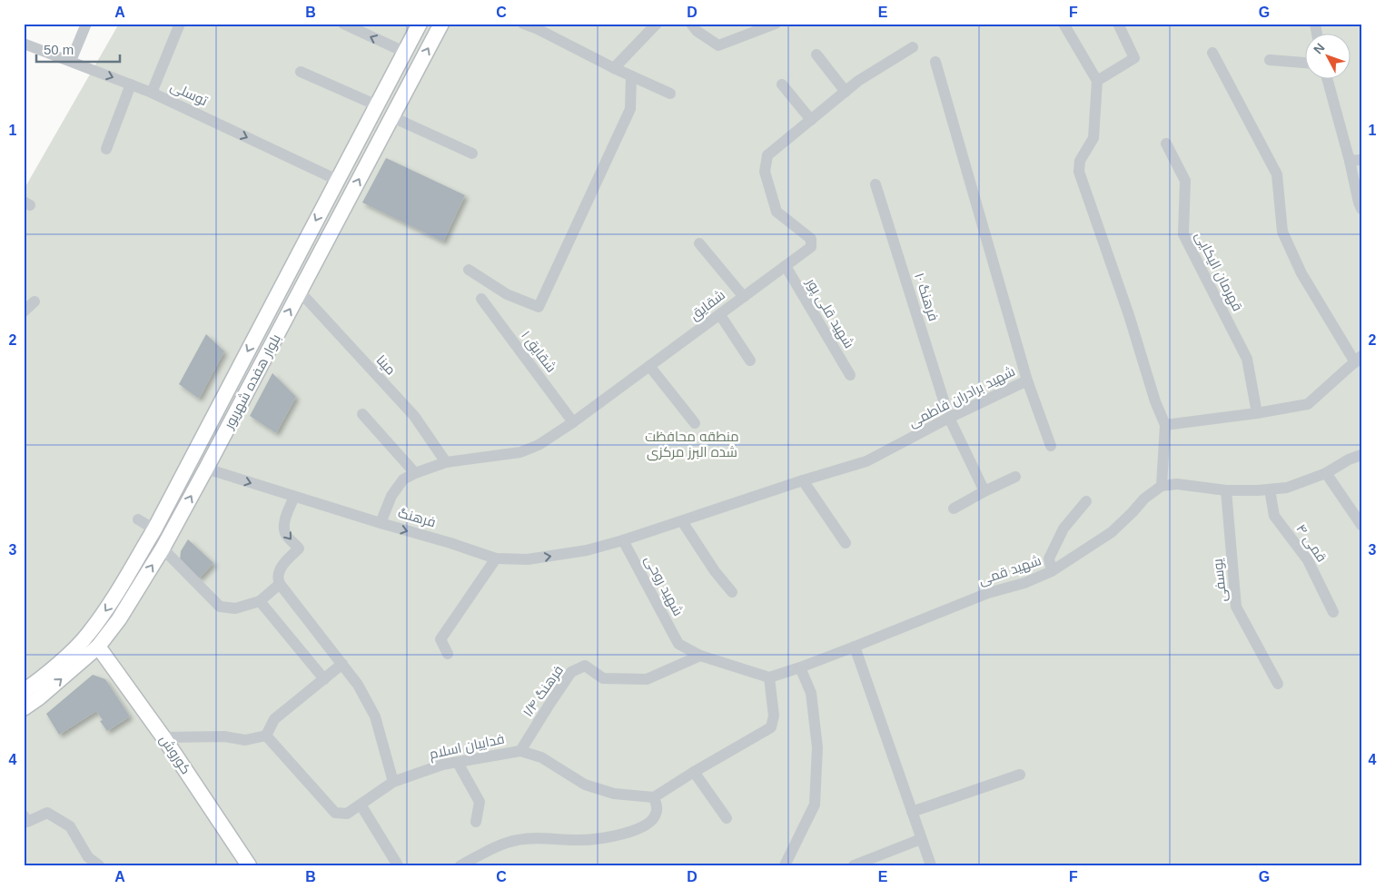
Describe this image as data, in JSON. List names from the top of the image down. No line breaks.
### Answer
{"streets":{"main road":["بلوار هفده شهریور","کوروش"],"street":["توسلی","قهرمان الیکایی","فرهنگ ۱۰","شقایق","شهید قلی پور","شقایق ۱","مینا","شهید برادران فاطمی","فرهنگ","قمی ۴","شهید قمی","یوسفی","شهید روحی","فرهنگ ۱/۴","فداییان اسلام"]},"crossings":[["توسلی","بلوار هفده شهریور"],["فرهنگ ۱۰","شهید برادران فاطمی"],["شقایق","شهید قلی پور"],["شقایق","شقایق ۱"],["شقایق","مینا"],["شقایق","فرهنگ"],["مینا","بلوار هفده شهریور"],["بلوار هفده شهریور","فرهنگ"],["بلوار هفده شهریور","کوروش"],["شهید برادران فاطمی","فرهنگ"],["شهید برادران فاطمی","شهید روحی"],["فرهنگ","شهید روحی"],["شهید روحی","فرهنگ ۱/۴"],["فرهنگ ۱/۴","فداییان اسلام"]],"one_way":["توسلی","فرهنگ"],"parks":["منطقه محافظت شده البرز مرکزی"],"scale_bar":"50 m","north":"top left","grid":{"columns":["A","B","C","D","E","F","G"],"rows":["1","2","3","4"]}}
